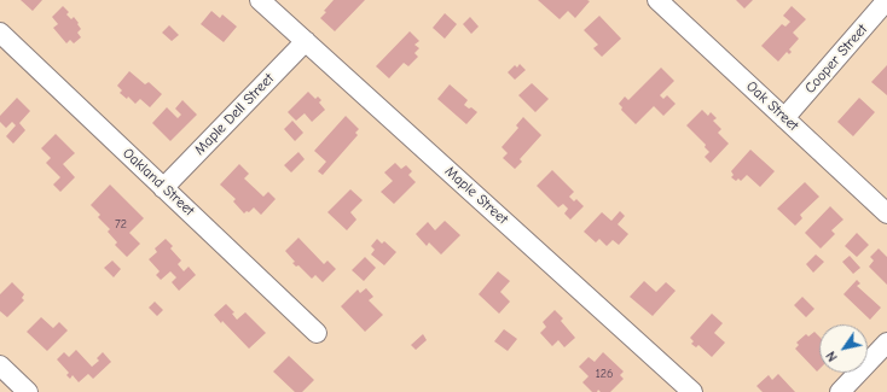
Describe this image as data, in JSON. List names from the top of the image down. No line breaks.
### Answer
{"streets":{"street":["Cooper Street","Oak Street","Maple Dell Street","Oakland Street","Maple Street"]},"crossings":[["Cooper Street","Oak Street"],["Maple Dell Street","Oakland Street"],["Maple Dell Street","Maple Street"]],"house_numbers":["72","126"],"north":"bottom left"}
